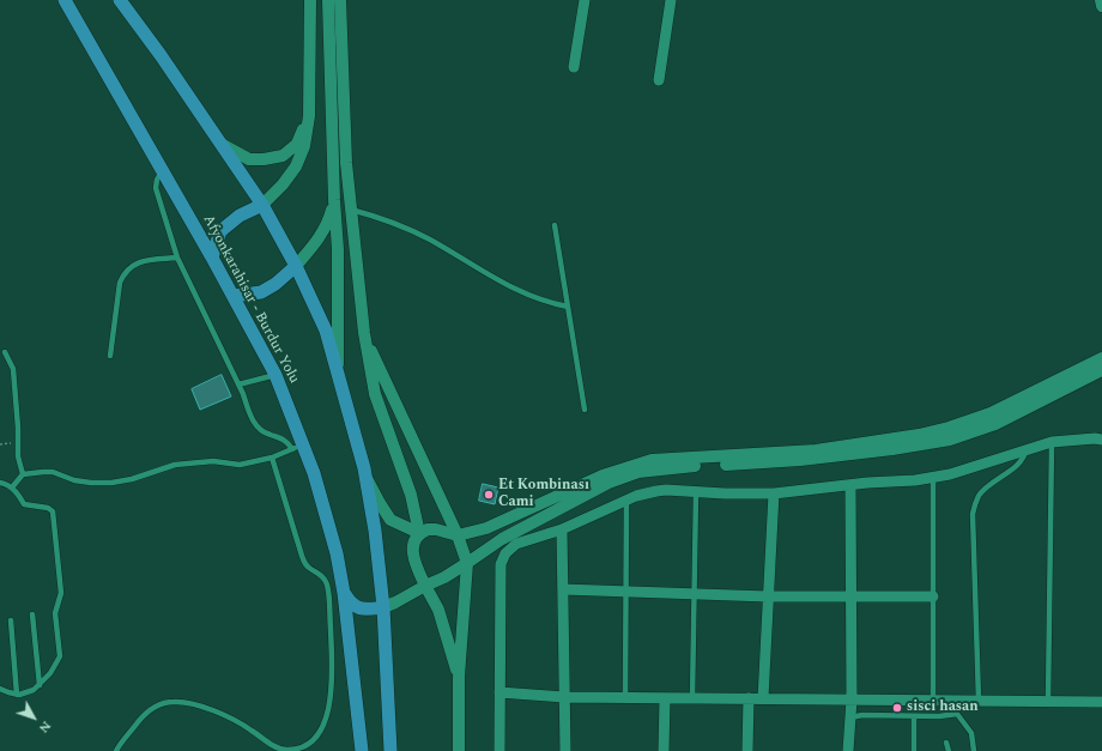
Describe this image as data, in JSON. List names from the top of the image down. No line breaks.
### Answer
{"streets":{"highway":["Afyonkarahisar - Burdur Yolu"]},"places":["Et Kombinası Cami","sisci hasan"],"north":"bottom right"}
